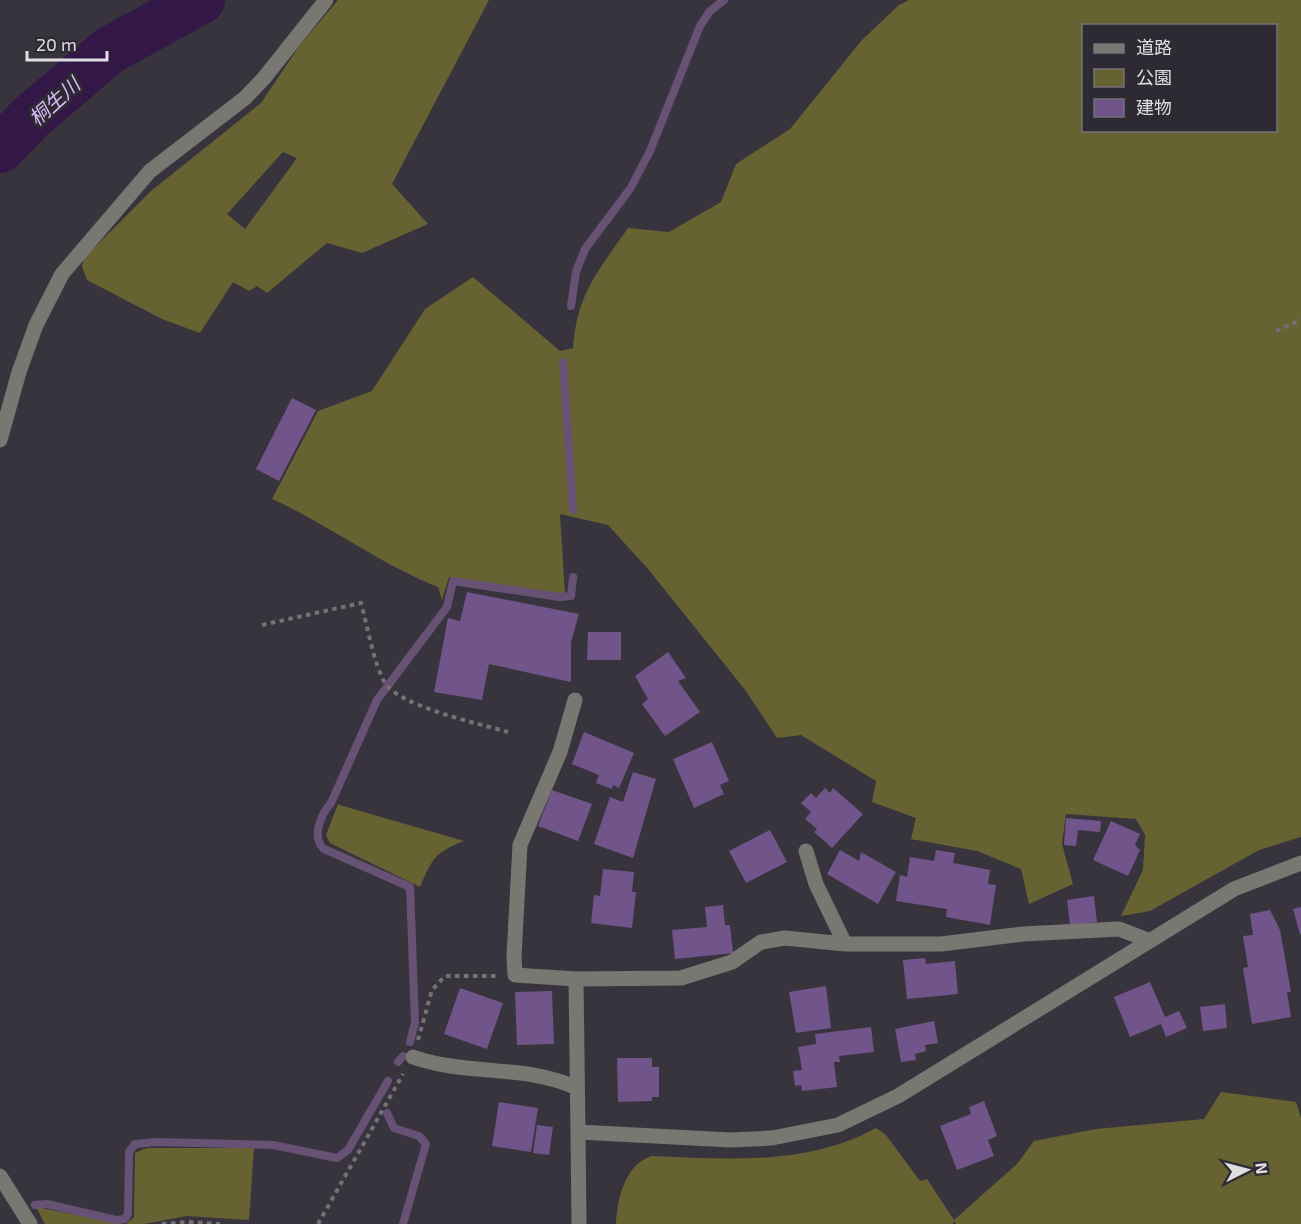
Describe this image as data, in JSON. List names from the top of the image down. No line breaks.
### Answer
{"water":["桐生川"],"legend":["道路","公園","建物"],"scale_bar":"20 m","north":"right"}
